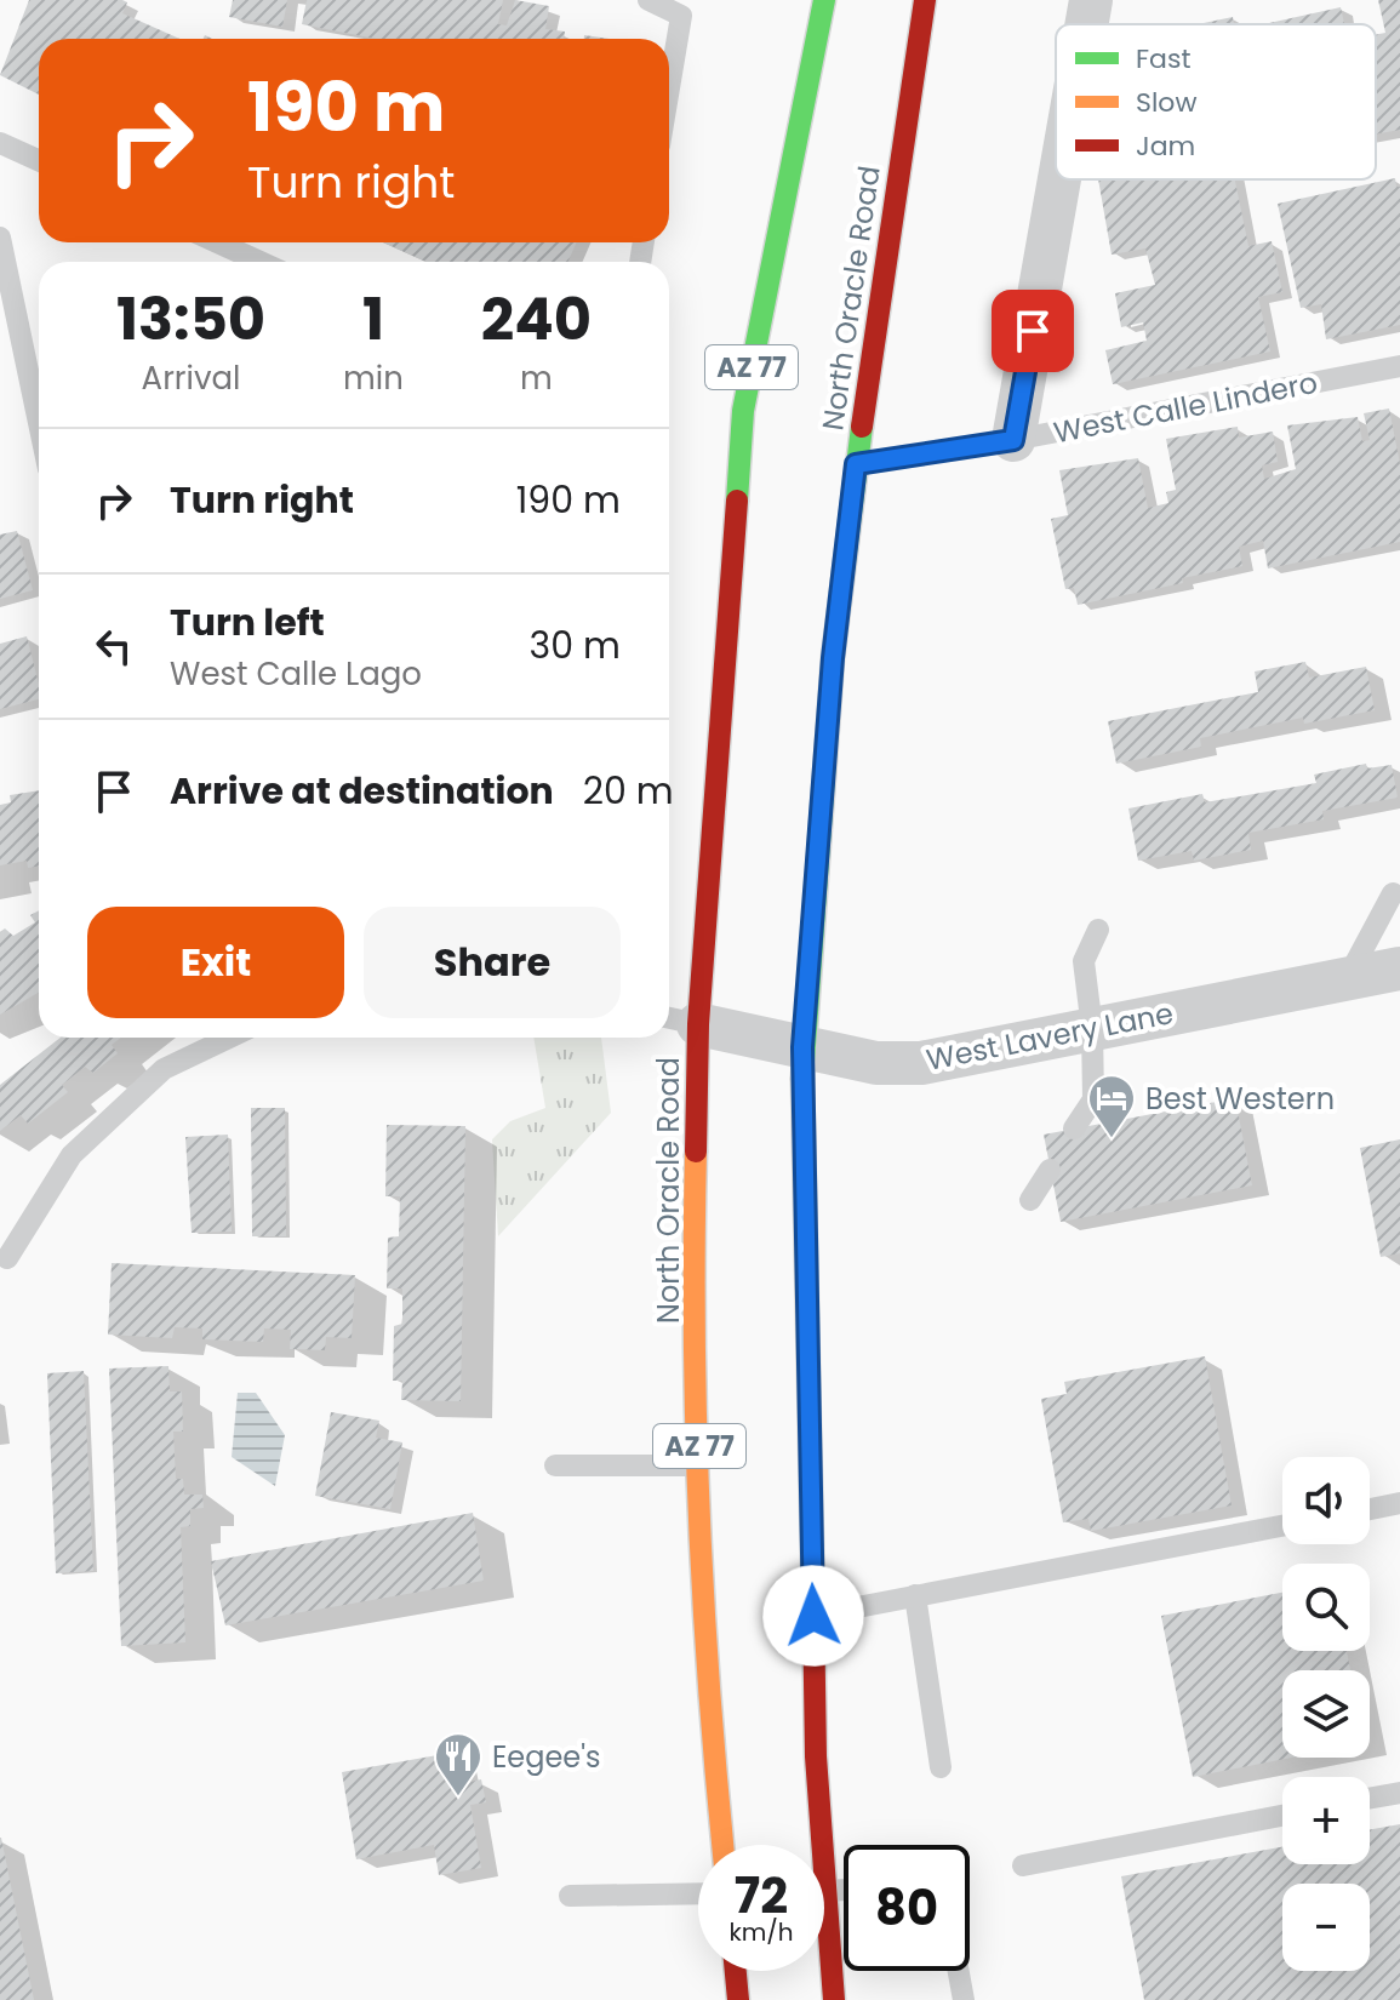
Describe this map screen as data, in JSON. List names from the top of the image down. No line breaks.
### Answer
{"streets":{"highway":["North Oracle Road","AZ 77"],"street":["West Lavery Lane"],"lane":["West Calle Lindero"]},"crossings":[["North Oracle Road","West Calle Lindero"],["North Oracle Road","West Lavery Lane"]],"places":{"hotel":["Best Western"],"restaurant":["Eegee's"]},"legend":["Fast","Slow","Jam"],"page":{"turn":["190 m","Turn right"],"eta":["13:50","Arrival","1","min","240","m"],"list":[{"name":"Turn right","value":"190 m"},{"name":"Turn left","note":"West Calle Lago","value":"30 m"},{"name":"Arrive at destination","value":"20 m"}],"buttons":["Exit","Share"],"map_buttons":["+","−"],"speed":"72 km/h","limit":"80"}}
